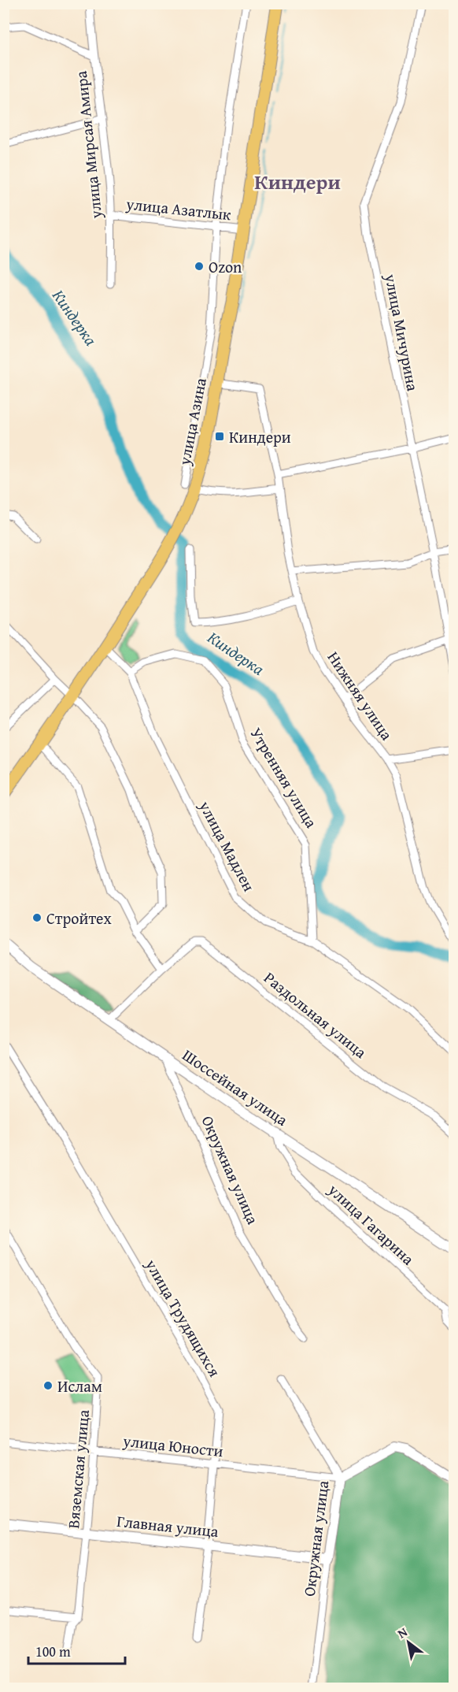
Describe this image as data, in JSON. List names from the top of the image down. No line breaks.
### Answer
{"streets":{"main road":["улица Азина"],"street":["улица Мирсая Амира","улица Азатлык","улица Мичурина","Нижняя улица","Утренняя улица","улица Мадлен","Раздольная улица","Шоссейная улица","Окружная улица","улица Гагарина","улица Трудящихся","улица Юности","Вяземская улица","Главная улица"]},"crossings":[["улица Мирсая Амира","улица Азатлык"],["улица Азатлык","улица Азина"],["улица Азина","Нижняя улица"],["улица Азина","улица Мадлен"],["Утренняя улица","улица Мадлен"],["Раздольная улица","Шоссейная улица"],["Шоссейная улица","Окружная улица"],["Шоссейная улица","улица Гагарина"],["Окружная улица","улица Юности"],["Окружная улица","Главная улица"],["улица Трудящихся","улица Юности"],["улица Трудящихся","Главная улица"],["улица Юности","Вяземская улица"],["Вяземская улица","Главная улица"]],"districts":["Киндери"],"water":["Киндерка"],"places":{"other":["Ozon","Стройтех","Ислам"],"transit":["Киндери"]},"scale_bar":"100 m","north":"top left"}
